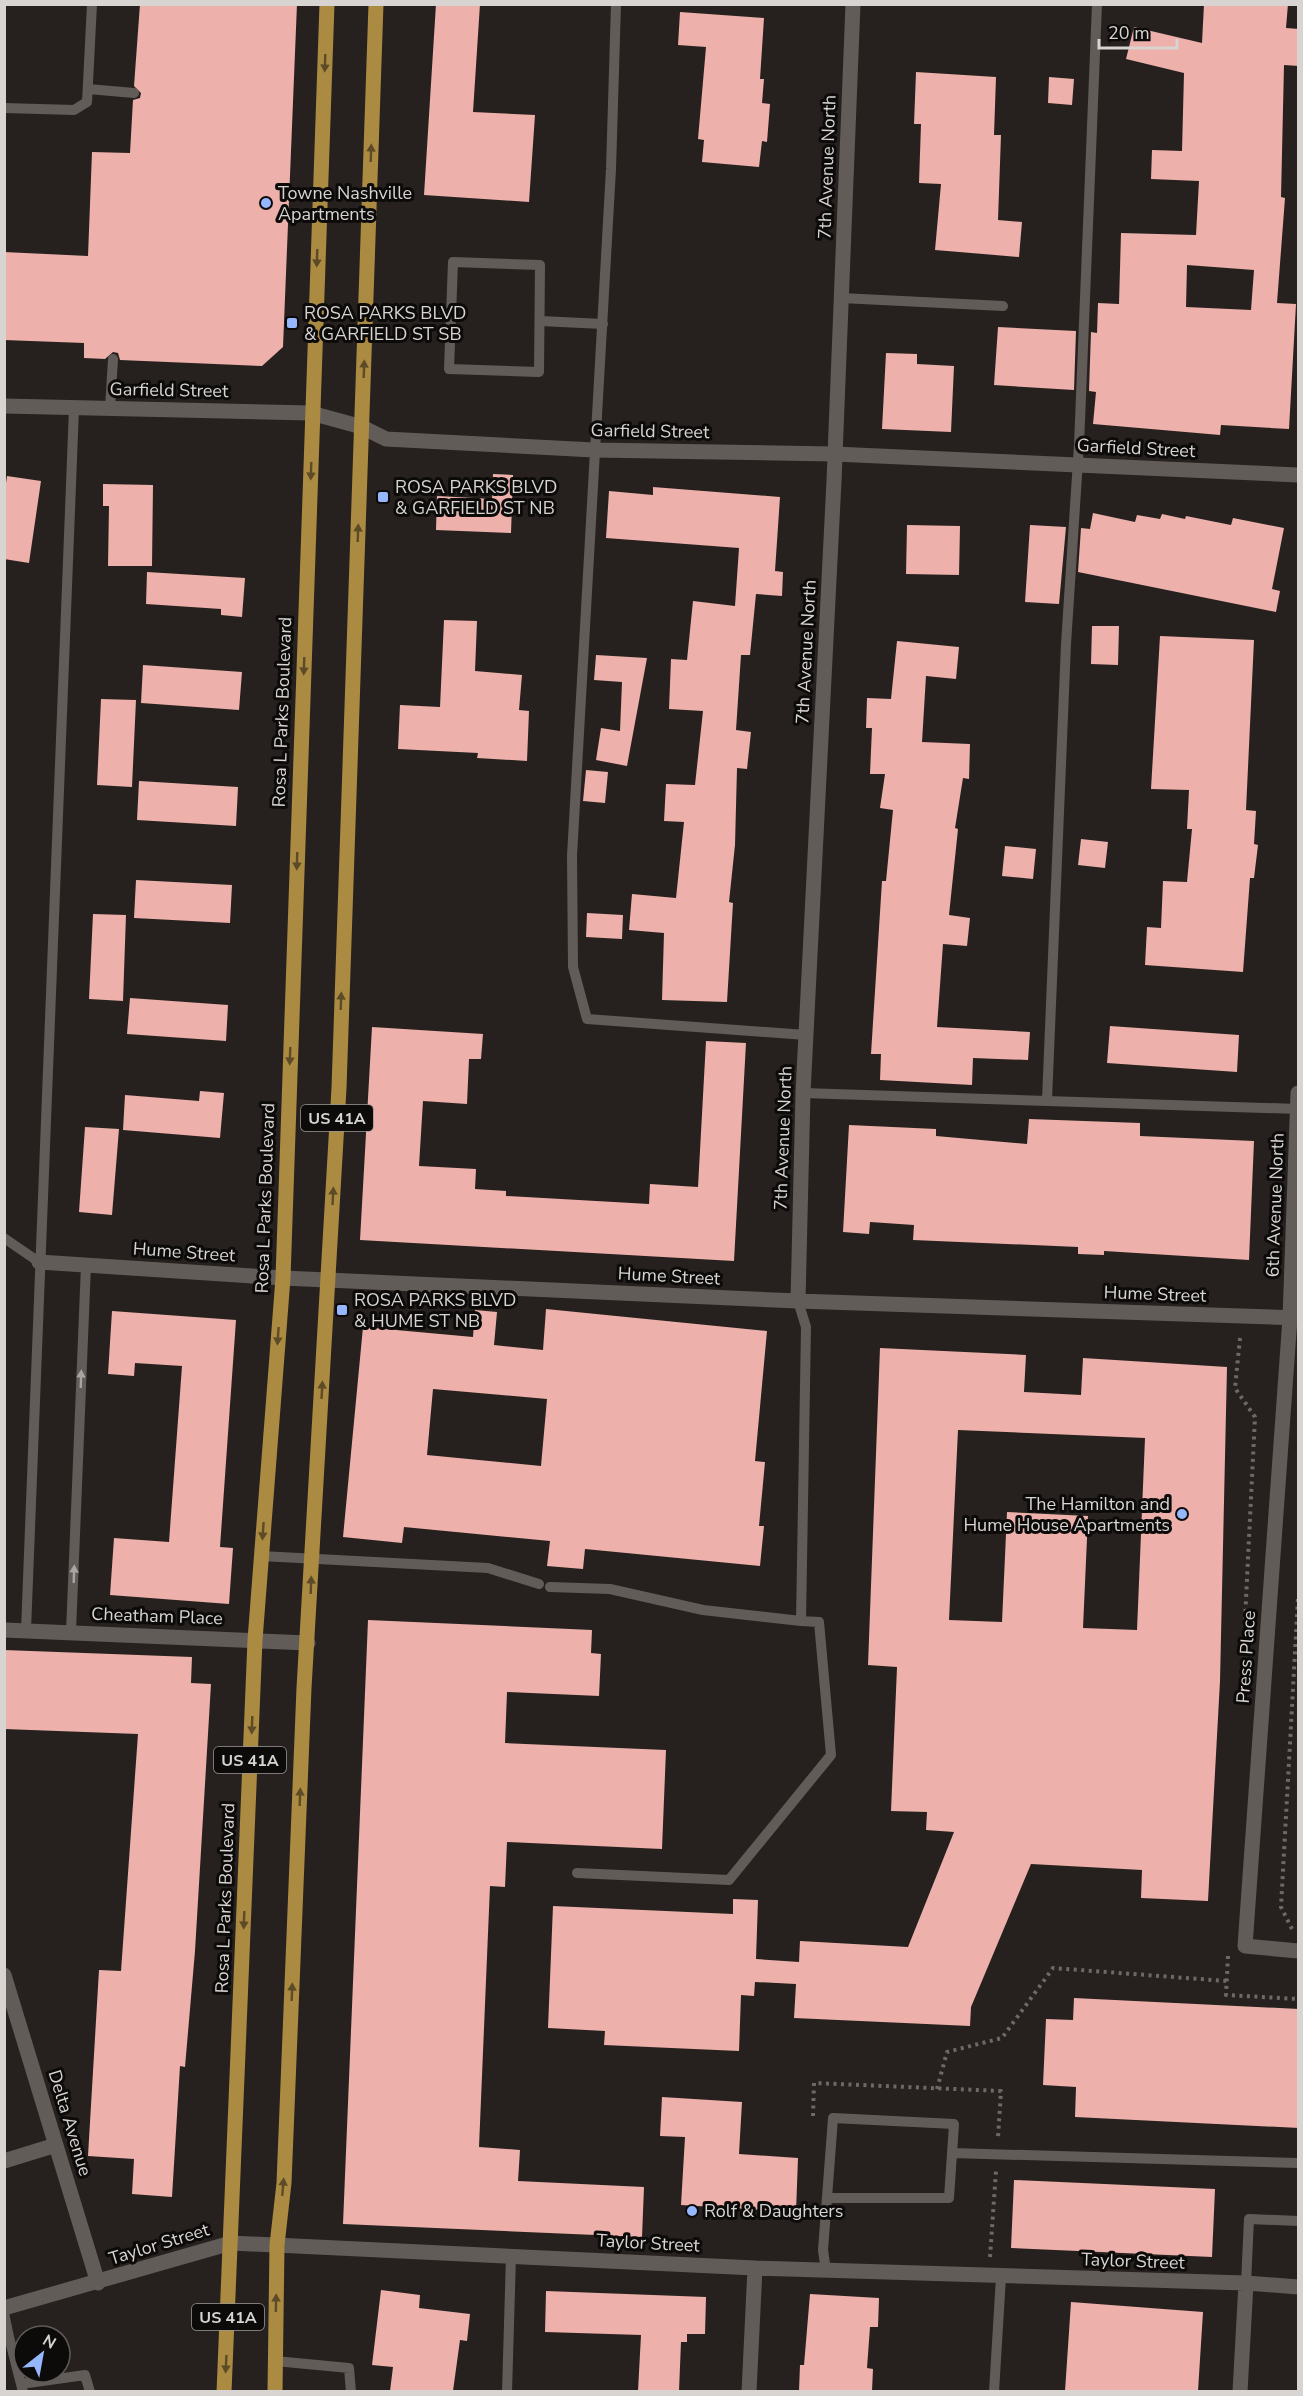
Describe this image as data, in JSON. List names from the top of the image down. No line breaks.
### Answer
{"streets":{"main road":["Rosa L Parks Boulevard","US 41A"],"street":["7th Avenue North","Garfield Street","6th Avenue North","Hume Street","Cheatham Place","Press Place","Delta Avenue","Taylor Street"]},"crossings":[["7th Avenue North","Garfield Street"],["7th Avenue North","Hume Street"],["Garfield Street","Rosa L Parks Boulevard"],["Garfield Street","US 41A"],["Rosa L Parks Boulevard","Hume Street"],["Rosa L Parks Boulevard","Cheatham Place"],["Rosa L Parks Boulevard","Taylor Street"],["US 41A","Hume Street"],["US 41A","Cheatham Place"],["US 41A","Taylor Street"],["6th Avenue North","Hume Street"],["6th Avenue North","Press Place"],["Hume Street","Press Place"],["Delta Avenue","Taylor Street"]],"places":{"other":["Towne Nashville Apartments","The Hamilton and Hume House Apartments","Rolf & Daughters"],"transit":["ROSA PARKS BLVD & GARFIELD ST SB","ROSA PARKS BLVD & GARFIELD ST NB","ROSA PARKS BLVD & HUME ST NB"]},"scale_bar":"20 m","north":"top right"}
